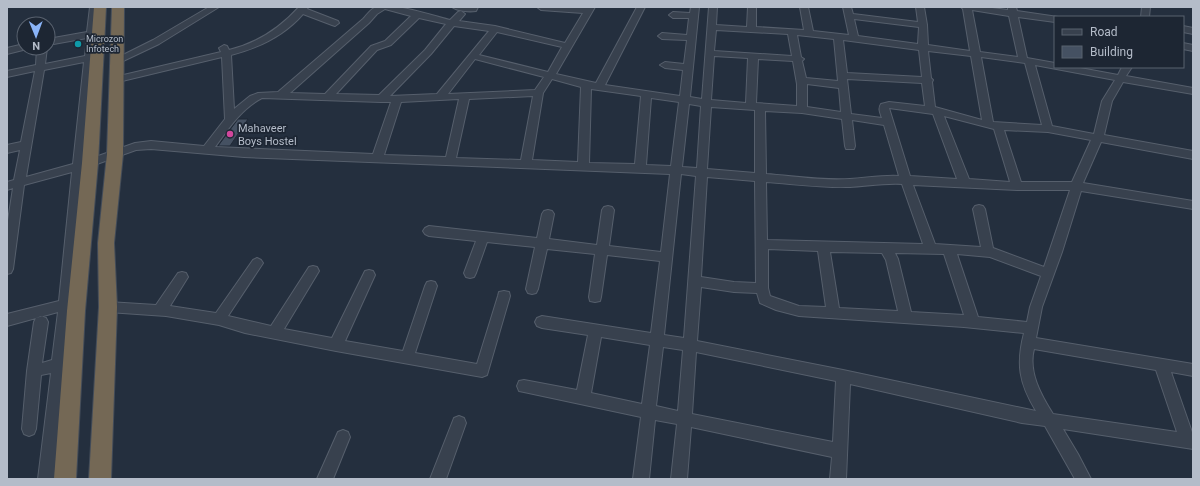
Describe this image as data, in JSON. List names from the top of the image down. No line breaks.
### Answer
{"places":["Microzon Infotech","Mahaveer Boys Hostel"],"legend":["Road","Building"],"north":"bottom"}
